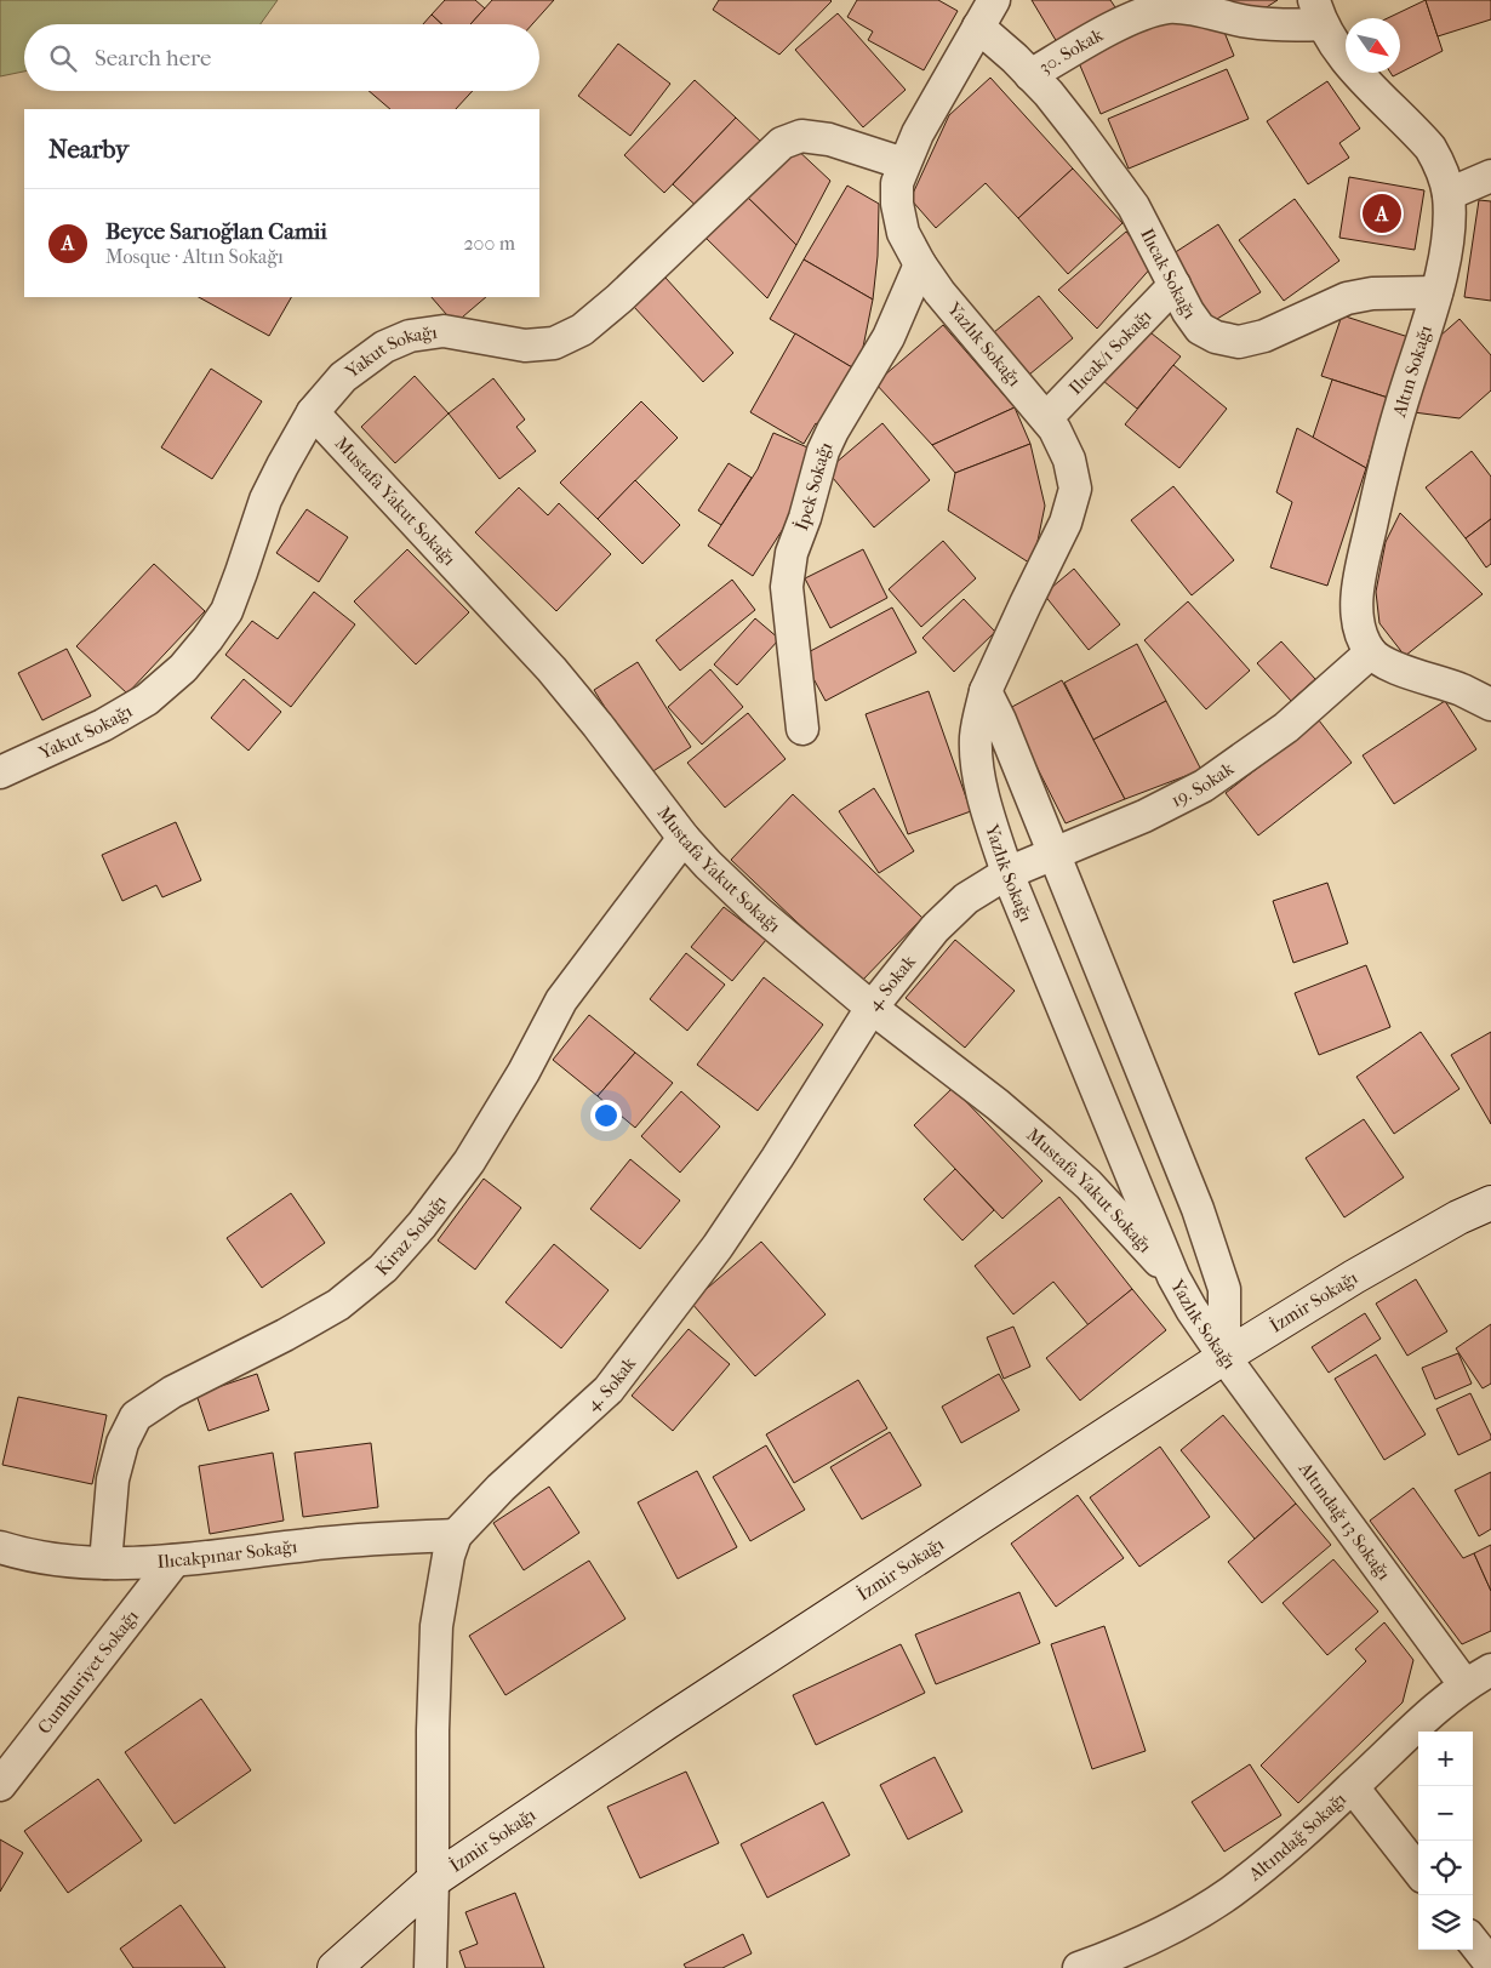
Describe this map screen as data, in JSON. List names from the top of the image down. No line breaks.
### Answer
{"streets":{"street":["30. Sokak","Ilıcak Sokağı","Yazlık Sokağı","Ilıcak/1 Sokağı","Yakut Sokağı","Altın Sokağı","İpek Sokağı","Mustafa Yakut Sokağı","19. Sokak","4. Sokak","Kiraz Sokağı","İzmir Sokağı","Altındağ 13 Sokağı","Ilıcakpınar Sokağı","Cumhuriyet Sokağı","Altındağ Sokağı"]},"crossings":[["30. Sokak","Ilıcak Sokağı"],["30. Sokak","Altın Sokağı"],["Ilıcak Sokağı","Yazlık Sokağı"],["Ilıcak Sokağı","Ilıcak/1 Sokağı"],["Ilıcak Sokağı","Altın Sokağı"],["Yazlık Sokağı","Ilıcak/1 Sokağı"],["Yazlık Sokağı","Yakut Sokağı"],["Yazlık Sokağı","İpek Sokağı"],["Yazlık Sokağı","Mustafa Yakut Sokağı"],["Yazlık Sokağı","19. Sokak"],["Yazlık Sokağı","4. Sokak"],["Yazlık Sokağı","İzmir Sokağı"],["Yazlık Sokağı","Altındağ 13 Sokağı"],["Yakut Sokağı","Mustafa Yakut Sokağı"],["Altın Sokağı","19. Sokak"],["Mustafa Yakut Sokağı","4. Sokak"],["Mustafa Yakut Sokağı","Kiraz Sokağı"],["19. Sokak","4. Sokak"],["4. Sokak","İzmir Sokağı"],["4. Sokak","Ilıcakpınar Sokağı"],["Kiraz Sokağı","Ilıcakpınar Sokağı"],["İzmir Sokağı","Altındağ 13 Sokağı"],["Altındağ 13 Sokağı","Altındağ Sokağı"],["Ilıcakpınar Sokağı","Cumhuriyet Sokağı"]],"north":"bottom right","page":{"search":"Search here","heading":"Nearby","list":[{"mark":"A","name":"Beyce Sarıoğlan Camii","note":"Mosque · Altın Sokağı","value":"200 m"}],"pins":"A","map_buttons":["+","−"]}}
